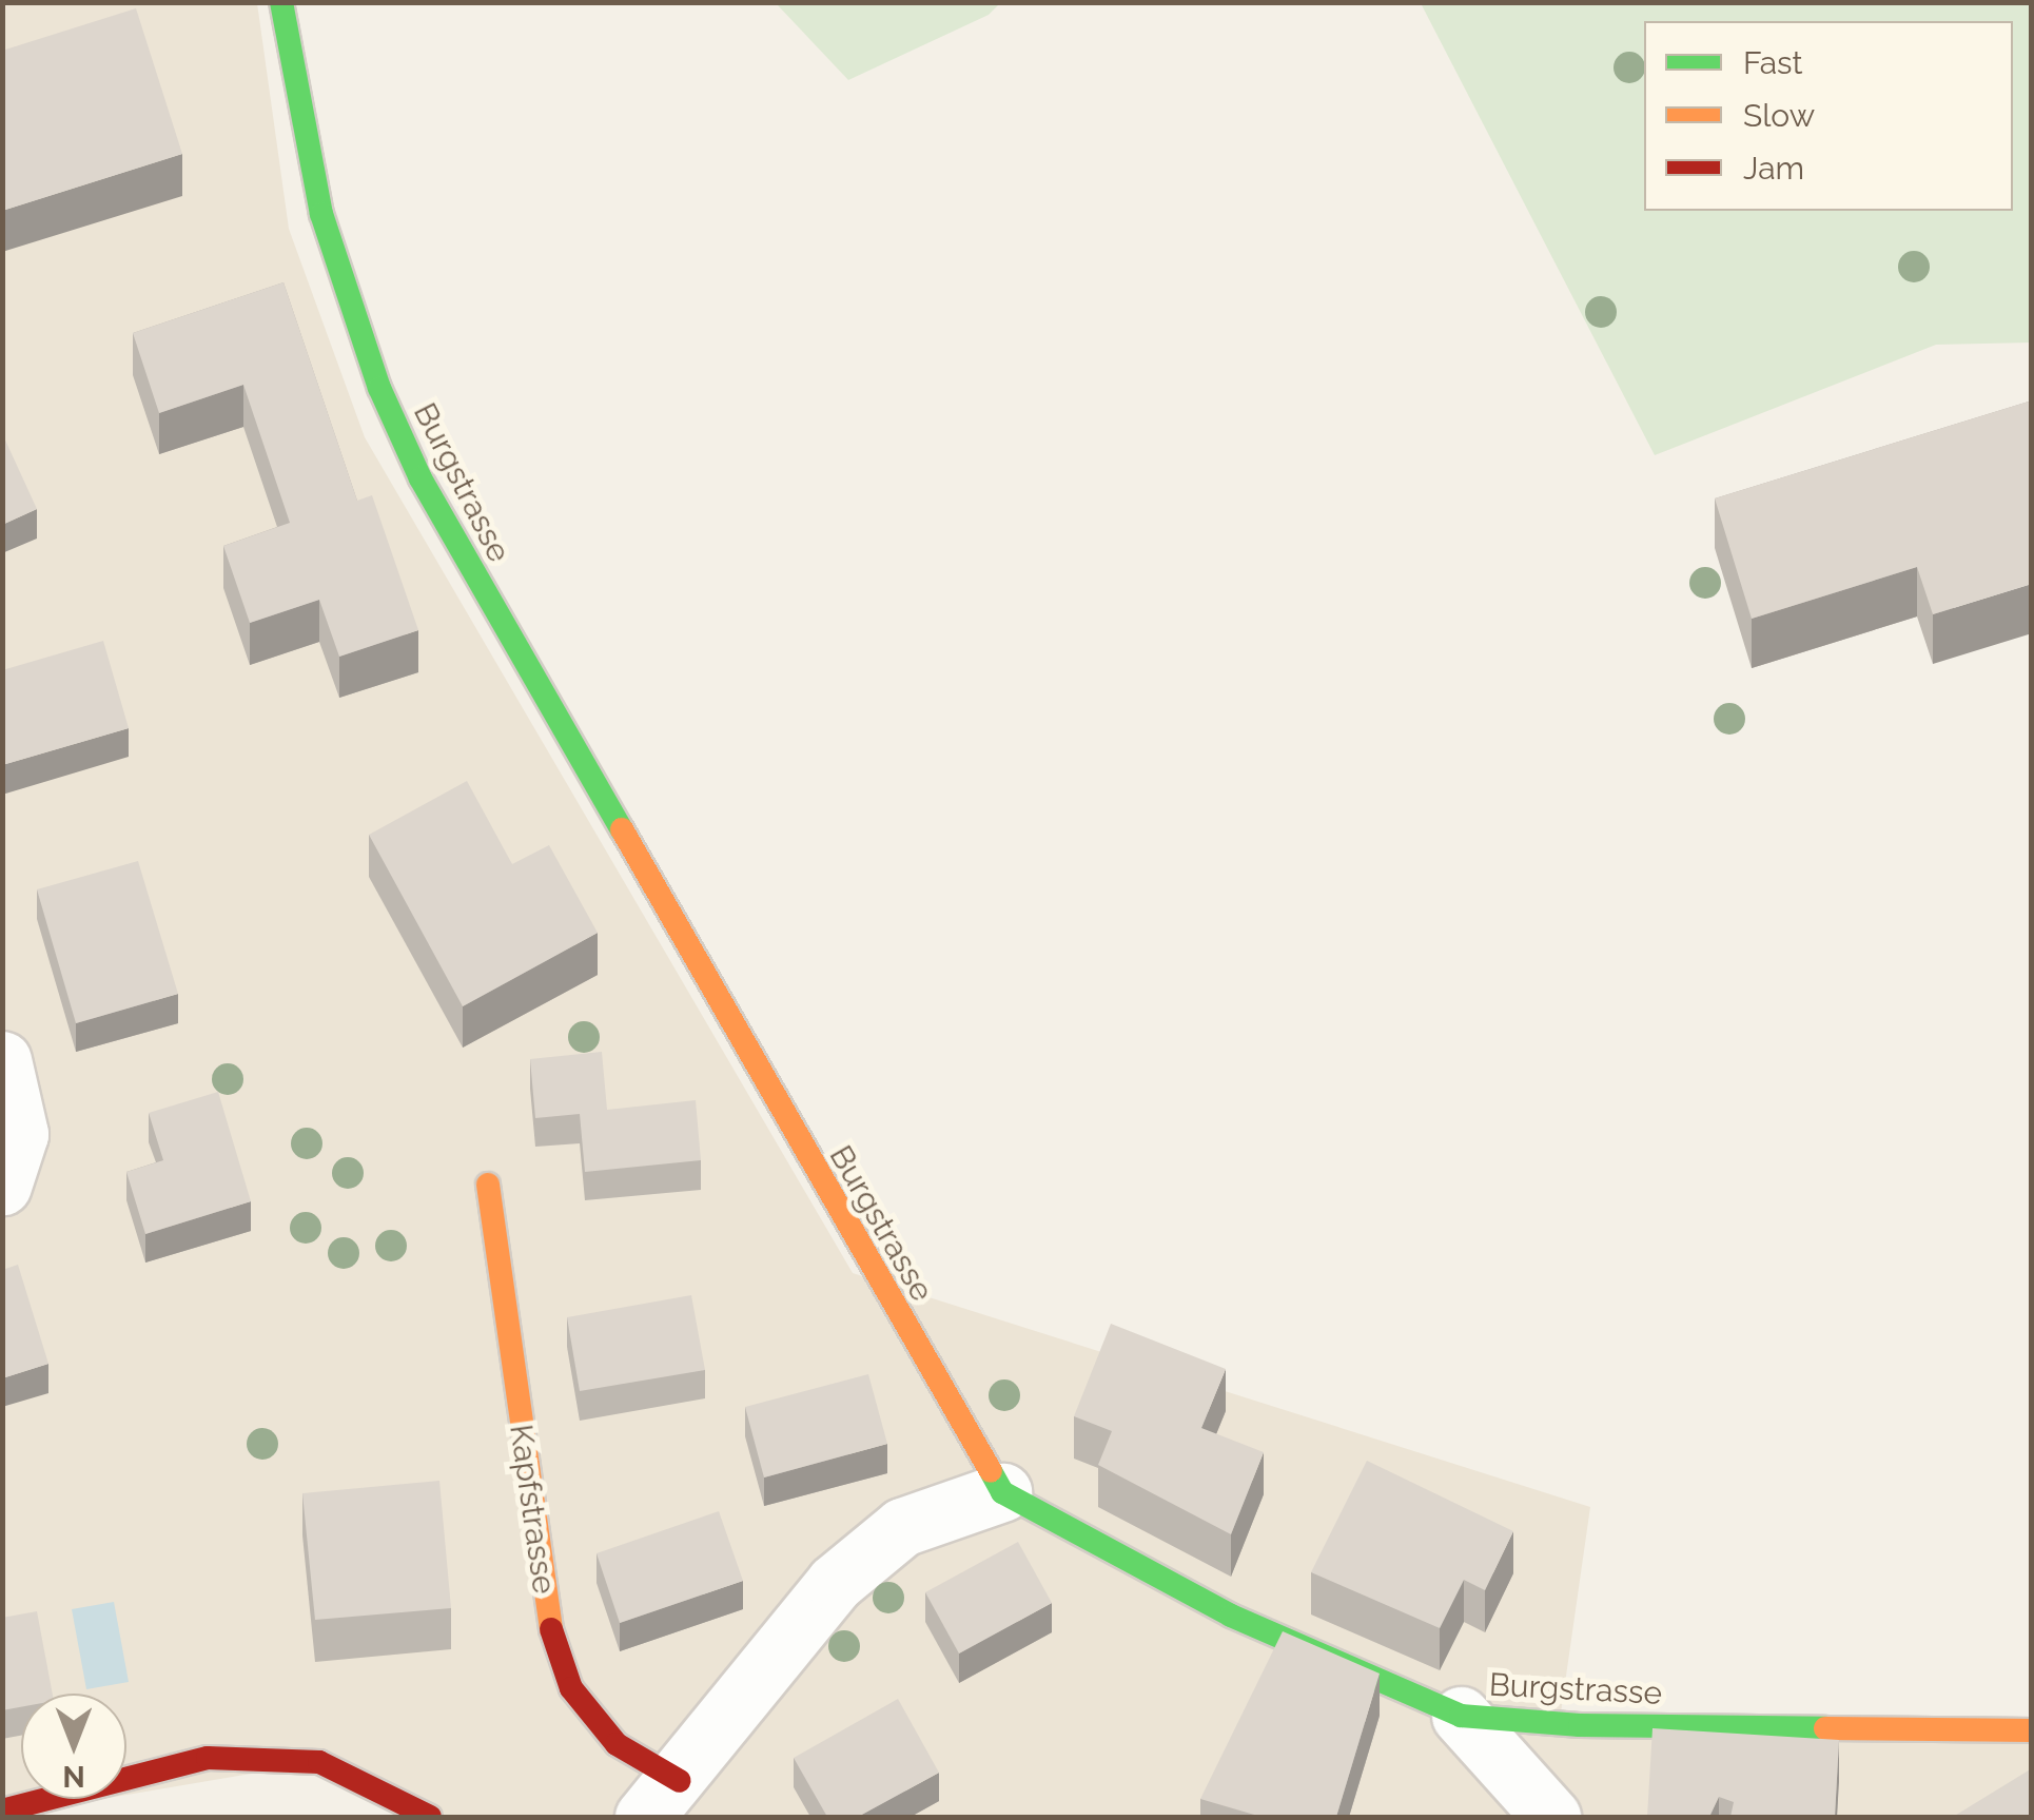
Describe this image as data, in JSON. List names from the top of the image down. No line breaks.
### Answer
{"streets":{"street":["Burgstrasse","Kapfstrasse"]},"crossings":[["Burgstrasse","Kapfstrasse"]],"legend":["Fast","Slow","Jam"],"north":"bottom"}
